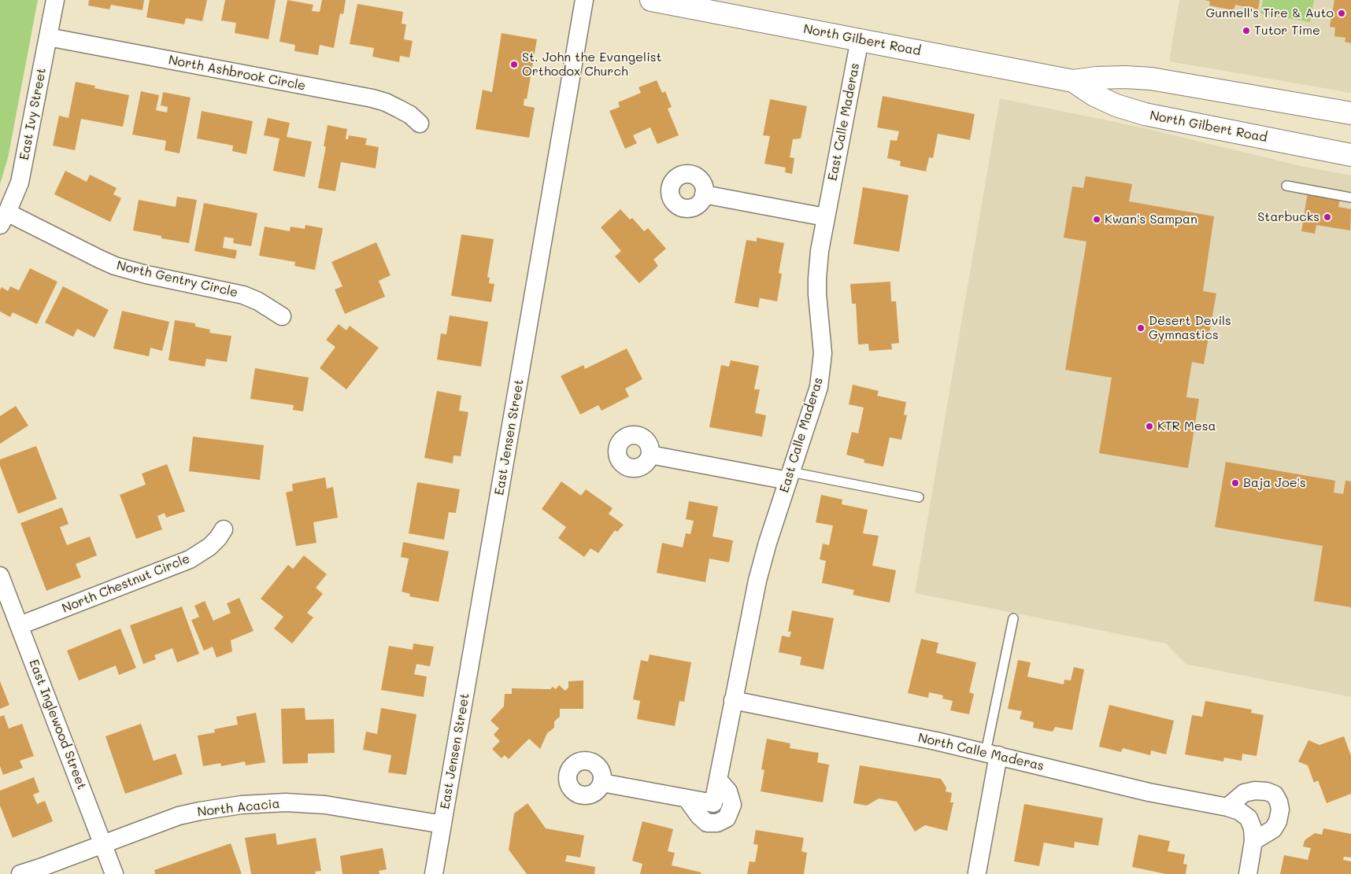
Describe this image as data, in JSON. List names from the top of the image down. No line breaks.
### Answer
{"streets":{"main road":["North Gilbert Road"],"street":["North Ashbrook Circle","East Ivy Street","East Calle Maderas","North Gentry Circle","East Jensen Street","North Chestnut Circle","East Inglewood Street","North Calle Maderas","North Acacia"]},"crossings":[["North Gilbert Road","East Calle Maderas"],["North Ashbrook Circle","East Ivy Street"],["East Ivy Street","North Gentry Circle"],["East Calle Maderas","North Calle Maderas"],["East Jensen Street","North Acacia"],["North Chestnut Circle","East Inglewood Street"],["East Inglewood Street","North Acacia"]],"places":["Gunnell's Tire & Auto","Tutor Time","St. John the Evangelist Orthodox Church","Starbucks","Kwan's Sampan","Desert Devils Gymnastics","KTR Mesa","Baja Joe's"]}
